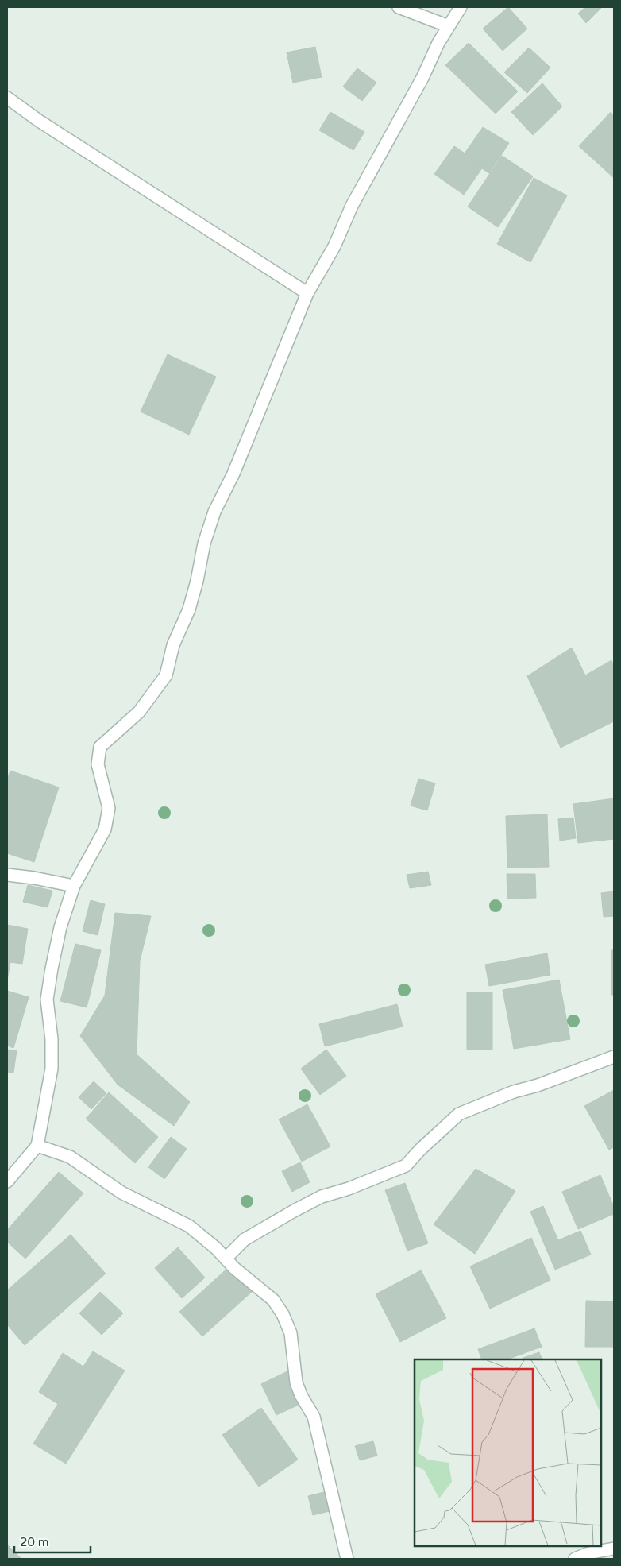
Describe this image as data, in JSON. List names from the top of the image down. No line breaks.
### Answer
{"scale_bar":"20 m"}
